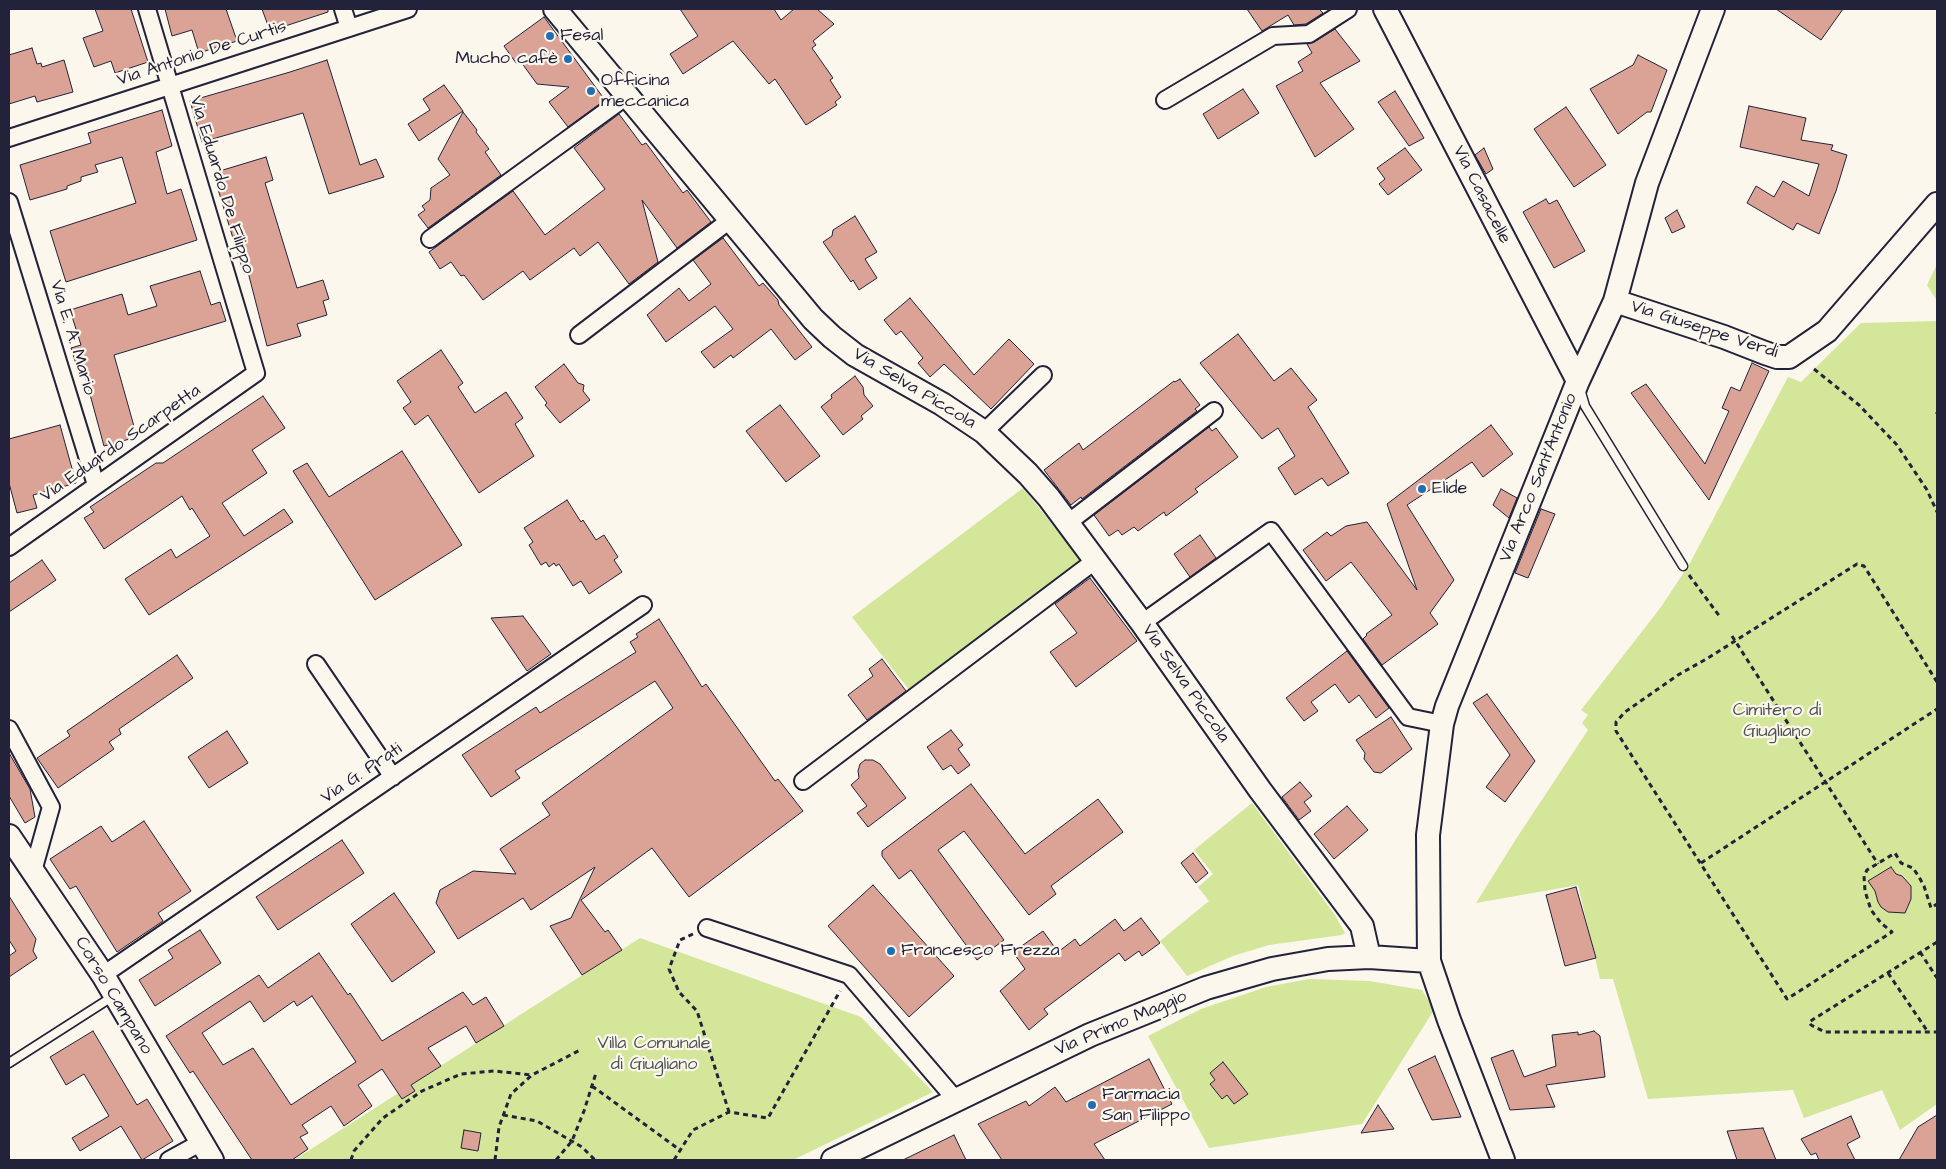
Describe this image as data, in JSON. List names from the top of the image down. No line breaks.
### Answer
{"streets":{"street":["Via Antonio De Curtis","Via Eduardo De Filippo","Via Casacelle","Via Giuseppe Verdi","Via E. A. Mario","Via Selva Piccola","Via Eduardo Scarpetta","Via Arco Sant'Antonio","Via G. Prati","Corso Campano","Via Primo Maggio"]},"crossings":[["Via Antonio De Curtis","Via Eduardo De Filippo"],["Via Eduardo De Filippo","Via Eduardo Scarpetta"],["Via Casacelle","Via Arco Sant'Antonio"],["Via Giuseppe Verdi","Via Arco Sant'Antonio"],["Via E. A. Mario","Via Eduardo Scarpetta"],["Via Selva Piccola","Via Primo Maggio"],["Via Arco Sant'Antonio","Via Primo Maggio"],["Via G. Prati","Corso Campano"]],"parks":["Cimitero di Giugliano","Villa Comunale di Giugliano"],"places":["Fesal","Mucho cafè","Officina meccanica","Elide","Francesco Frezza","Farmacia San Filippo"]}
